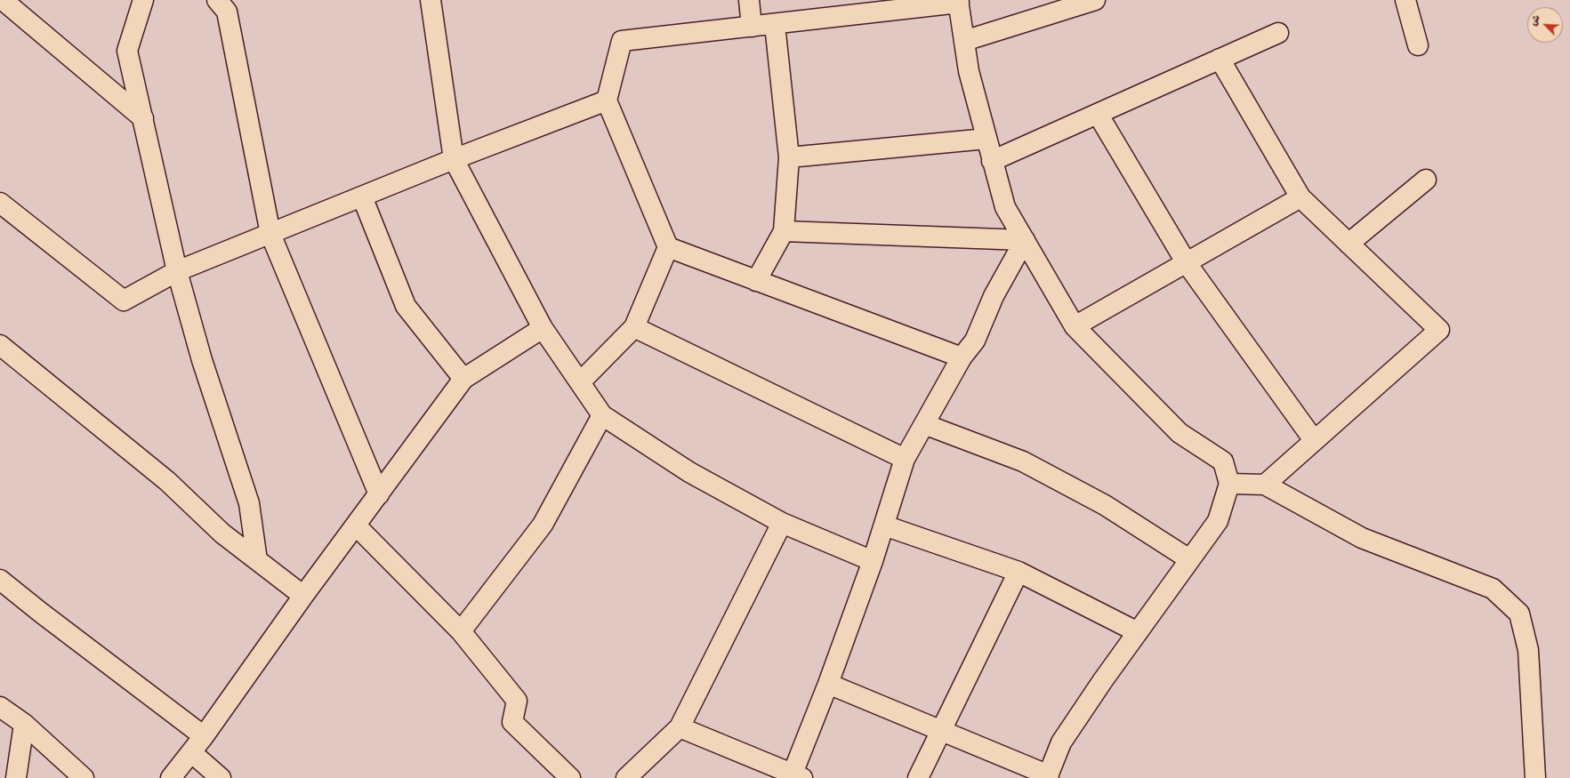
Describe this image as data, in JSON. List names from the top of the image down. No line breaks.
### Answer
{"north":"top left"}
